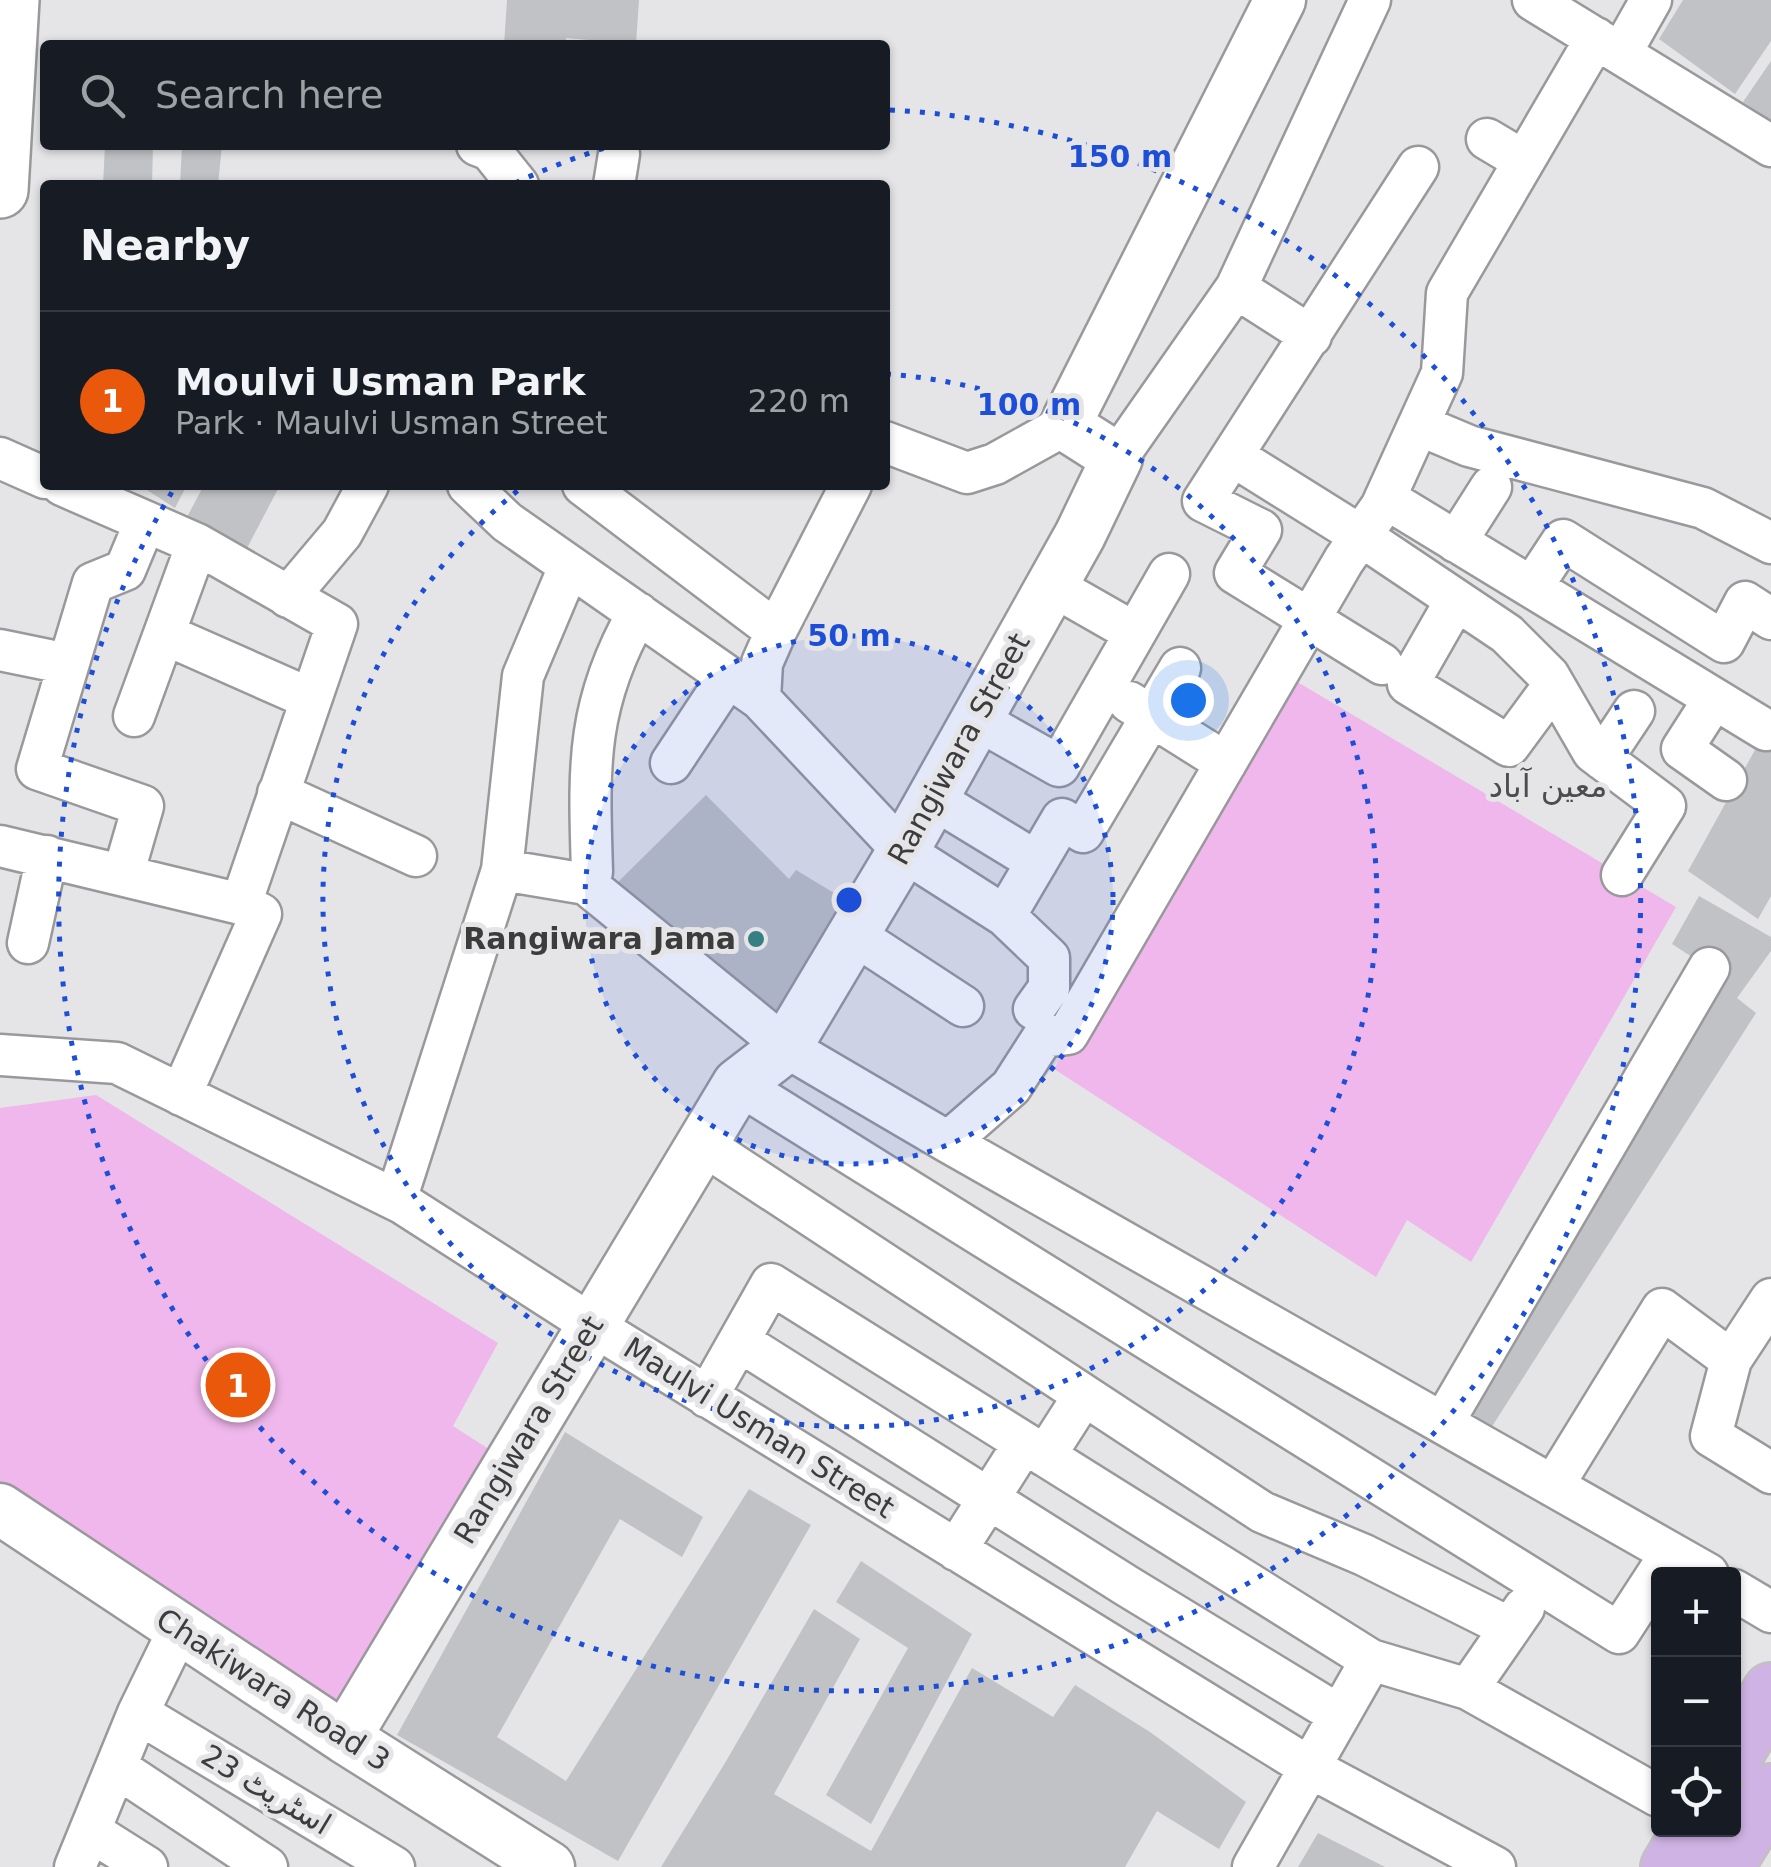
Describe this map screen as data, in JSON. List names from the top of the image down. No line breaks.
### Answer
{"streets":{"street":["Rangiwara Street","Maulvi Usman Street","Chakiwara Road 3","اسٹریٹ 23"]},"crossings":[["Rangiwara Street","Maulvi Usman Street"],["Rangiwara Street","Chakiwara Road 3"]],"districts":["معین آباد"],"places":["Rangiwara Jama"],"page":{"search":"Search here","heading":"Nearby","list":[{"mark":"1","name":"Moulvi Usman Park","note":"Park · Maulvi Usman Street","value":"220 m"}],"pins":"1","map_buttons":["+","−"]},"rings":["150 m","100 m","50 m"]}
